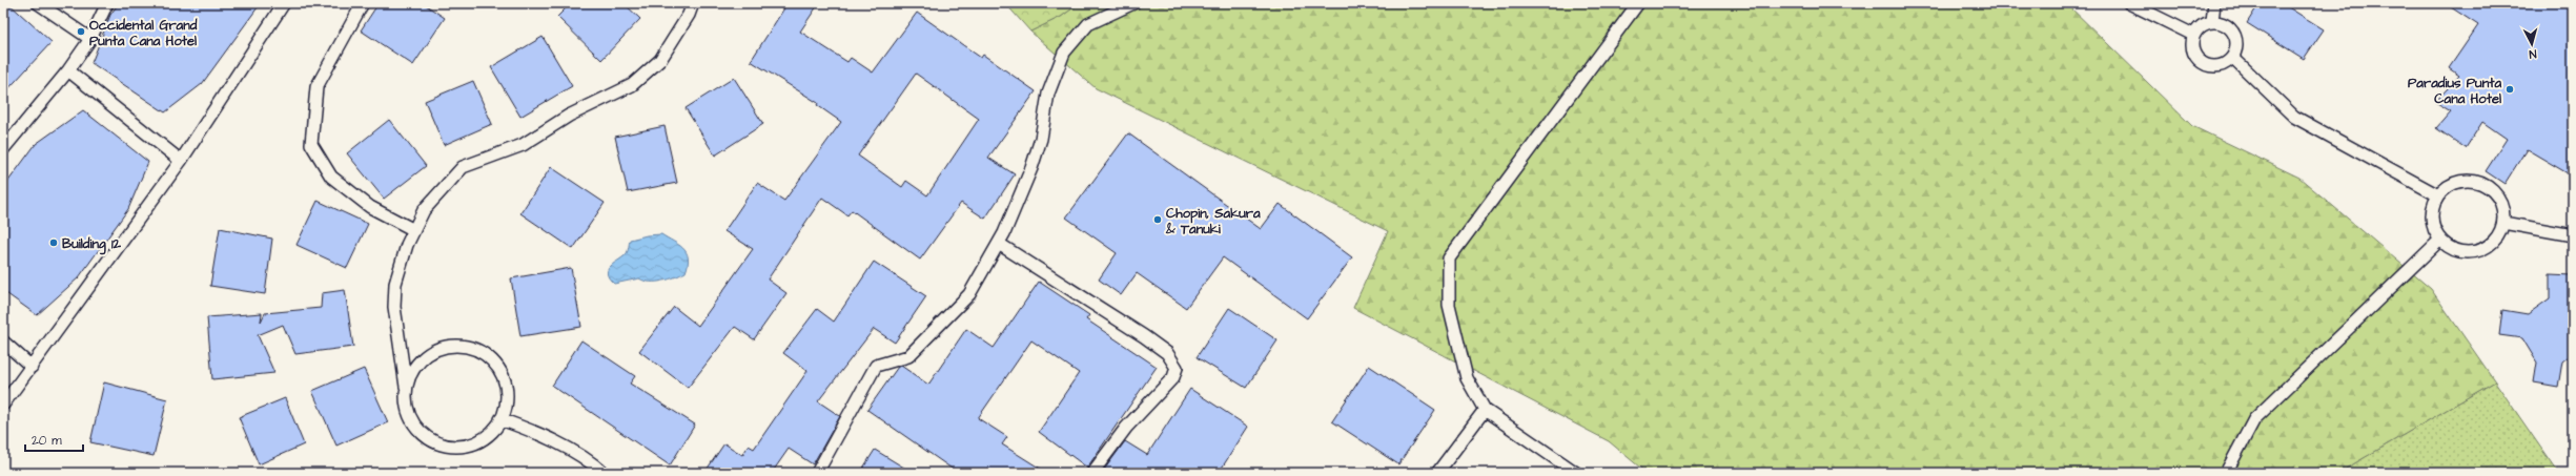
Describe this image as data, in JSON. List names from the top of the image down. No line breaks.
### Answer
{"places":["Occidental Grand Punta Cana Hotel","Paradius Punta Cana Hotel","Chopin, Sakura & Tanuki","Building 12"],"scale_bar":"20 m","north":"bottom"}
